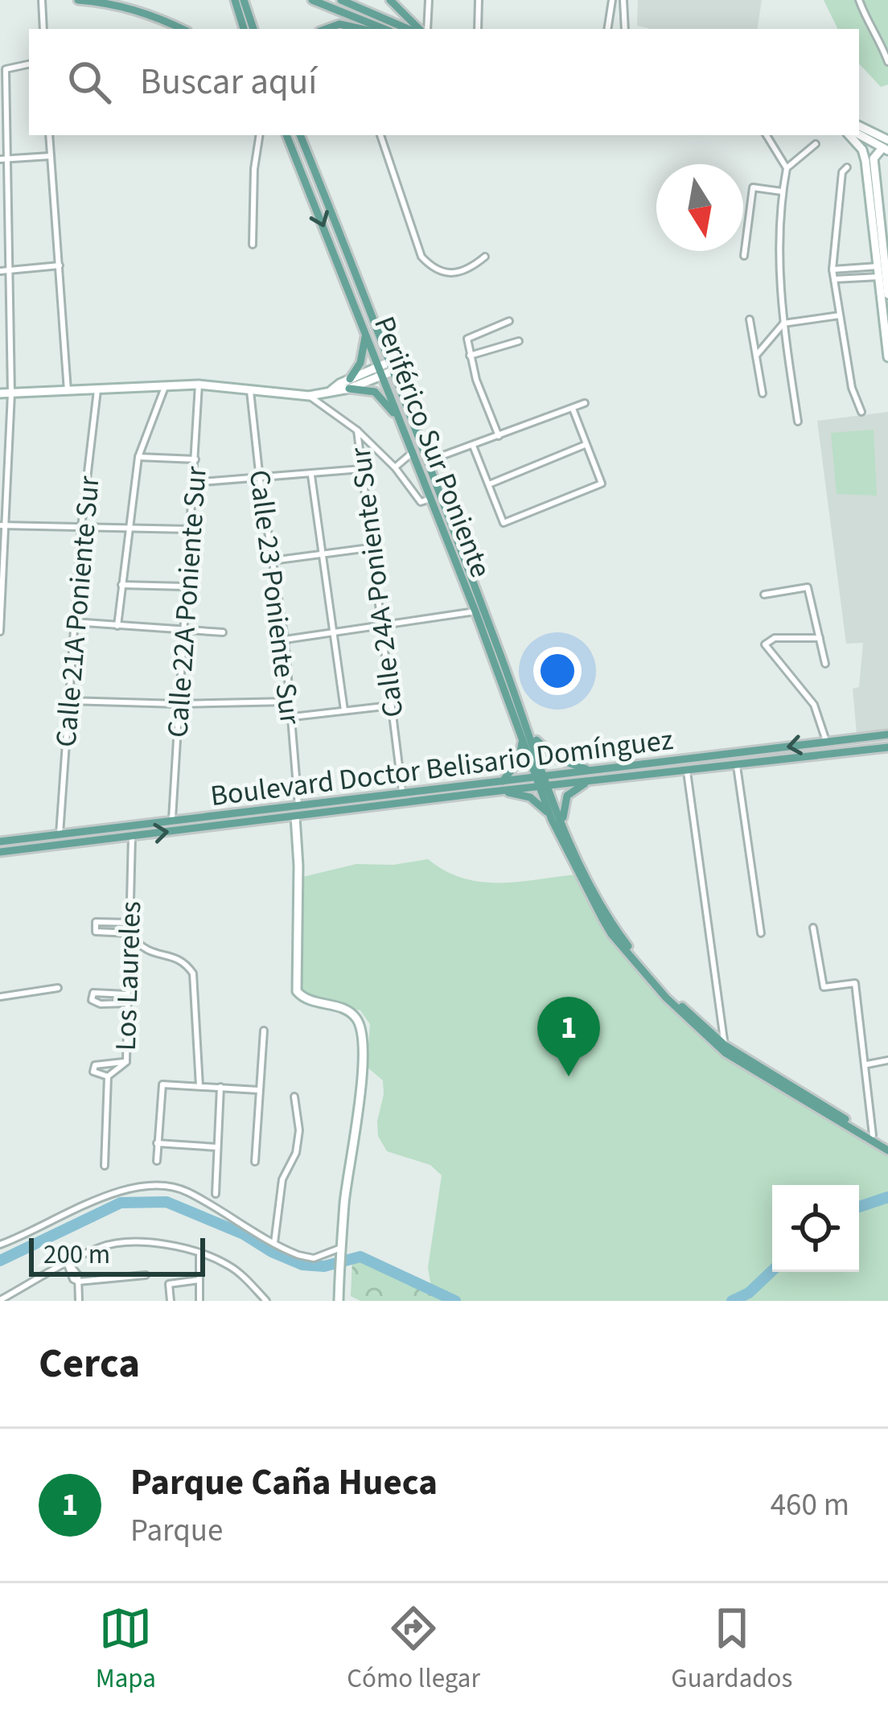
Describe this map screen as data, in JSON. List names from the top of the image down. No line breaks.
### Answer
{"streets":{"main road":["Periférico Sur Poniente","Boulevard Doctor Belisario Domínguez"],"street":["Calle 24A Poniente Sur","Calle 23 Poniente Sur","Calle 22A Poniente Sur","Calle 21A Poniente Sur","Los Laureles"]},"crossings":[["Periférico Sur Poniente","Boulevard Doctor Belisario Domínguez"],["Calle 24A Poniente Sur","Boulevard Doctor Belisario Domínguez"],["Calle 23 Poniente Sur","Boulevard Doctor Belisario Domínguez"],["Calle 22A Poniente Sur","Boulevard Doctor Belisario Domínguez"],["Calle 21A Poniente Sur","Boulevard Doctor Belisario Domínguez"],["Boulevard Doctor Belisario Domínguez","Los Laureles"]],"scale_bar":"200 m","north":"bottom","page":{"search":"Buscar aquí","pins":"1","scale":"200 m","heading":"Cerca","list":[{"mark":"1","name":"Parque Caña Hueca","note":"Parque","value":"460 m"}],"nav":["Mapa","Cómo llegar","Guardados"]}}
